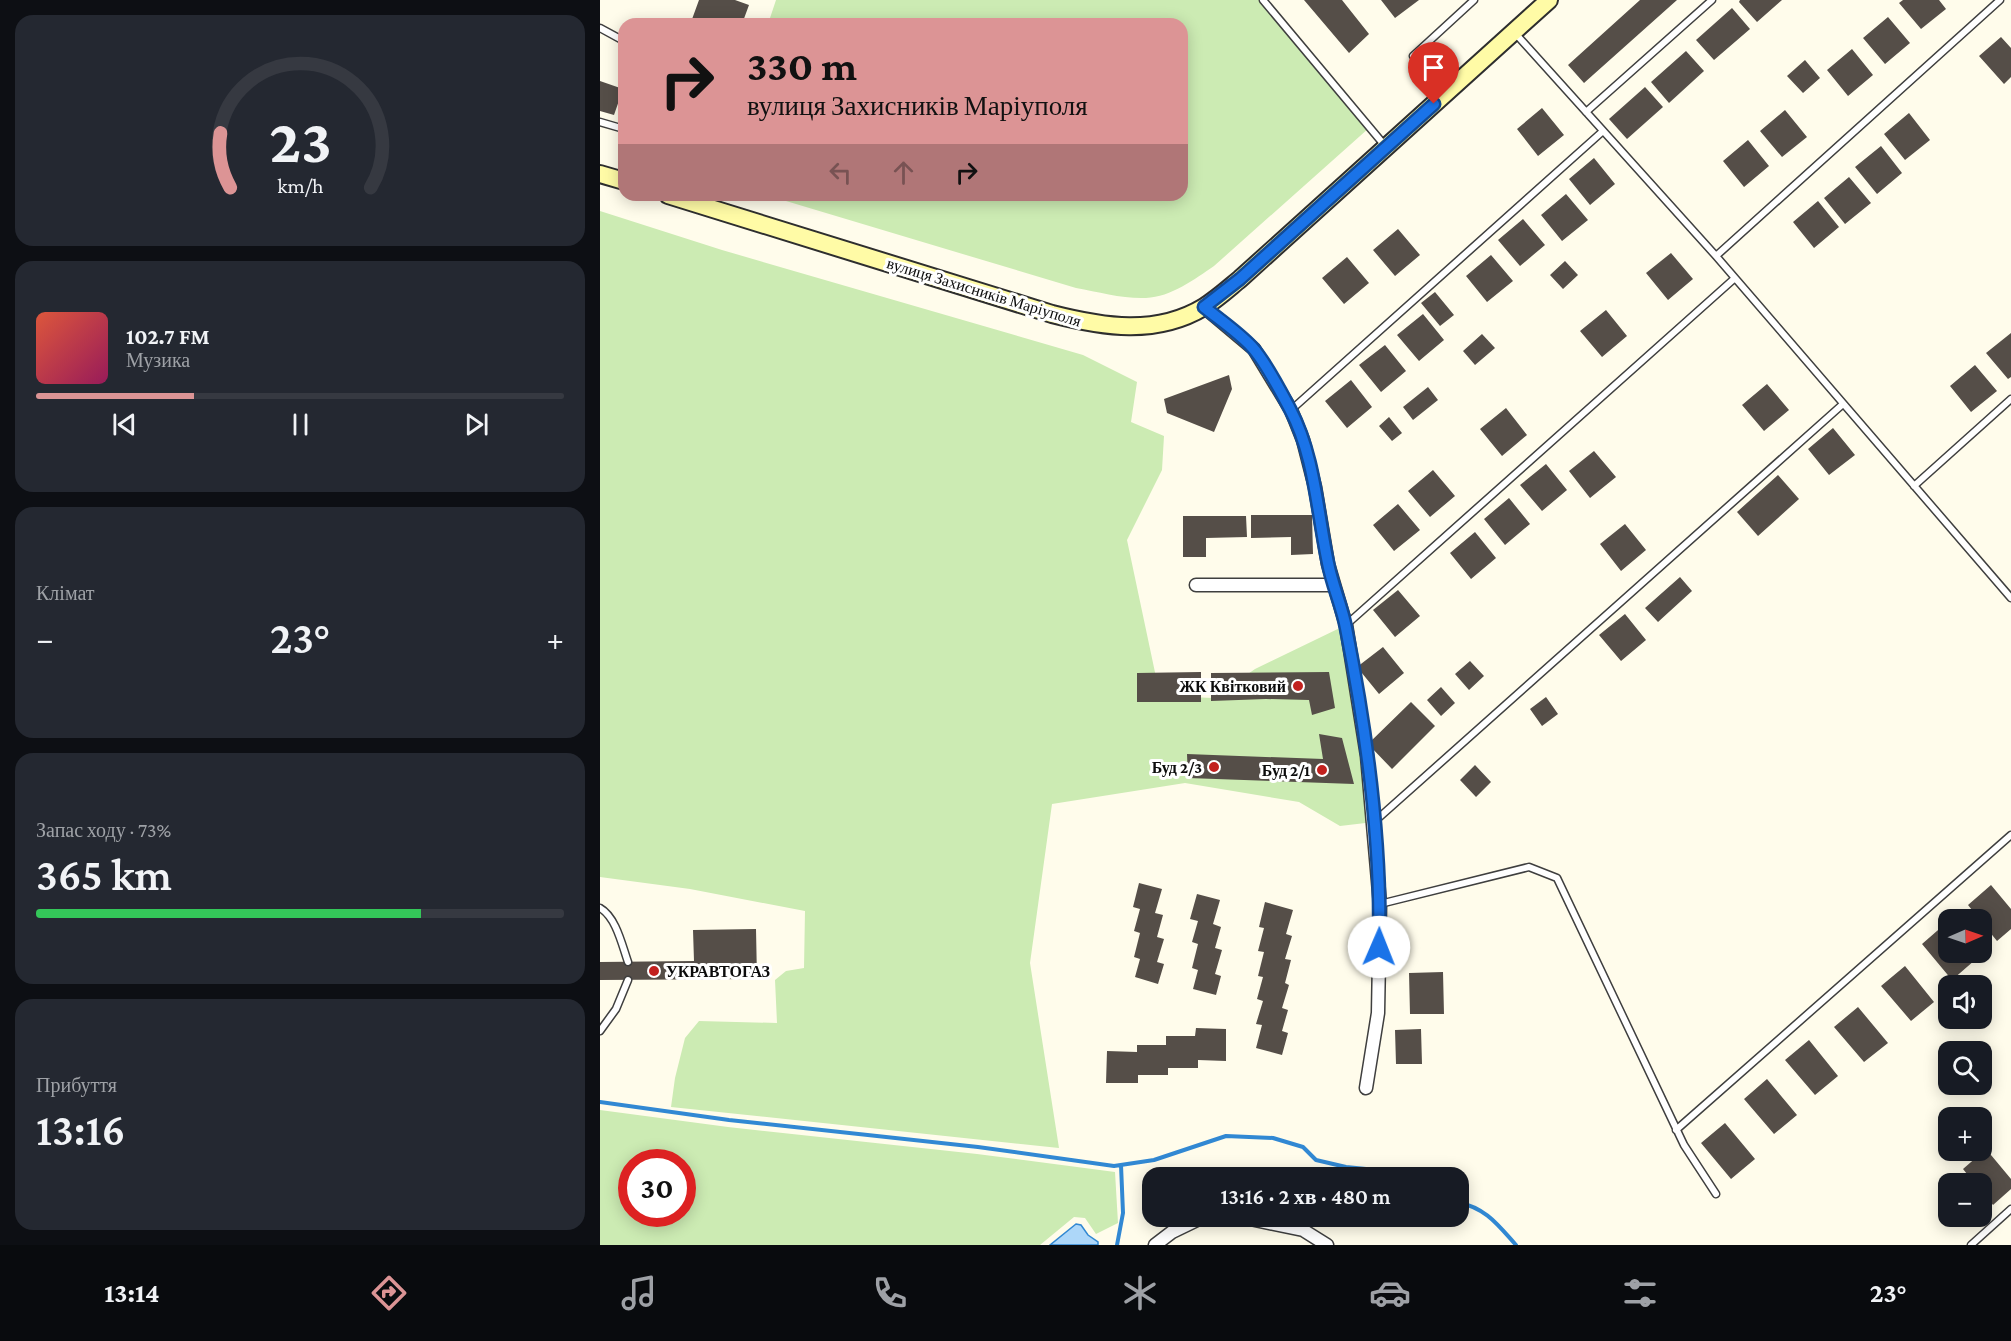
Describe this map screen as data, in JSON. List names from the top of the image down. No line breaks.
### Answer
{"streets":{"main road":["вулиця Захисників Маріуполя"]},"places":["ЖК Квітковий","Буд 2/3","Буд 2/1","УКРАВТОГАЗ"],"north":"right","page":{"turn":["330 m","вулиця Захисників Маріуполя"],"song":["102.7 FM","Музика"],"tile":["Клімат",["Запас ходу · 73%","365 km"],["Прибуття","13:16"]],"heat":["−","23°","+"],"map_buttons":["+","−"],"limit":"30","trip":"13:16 · 2 хв · 480 m","tabs":["13:14","23°"],"gauge":["23","km/h"]}}
